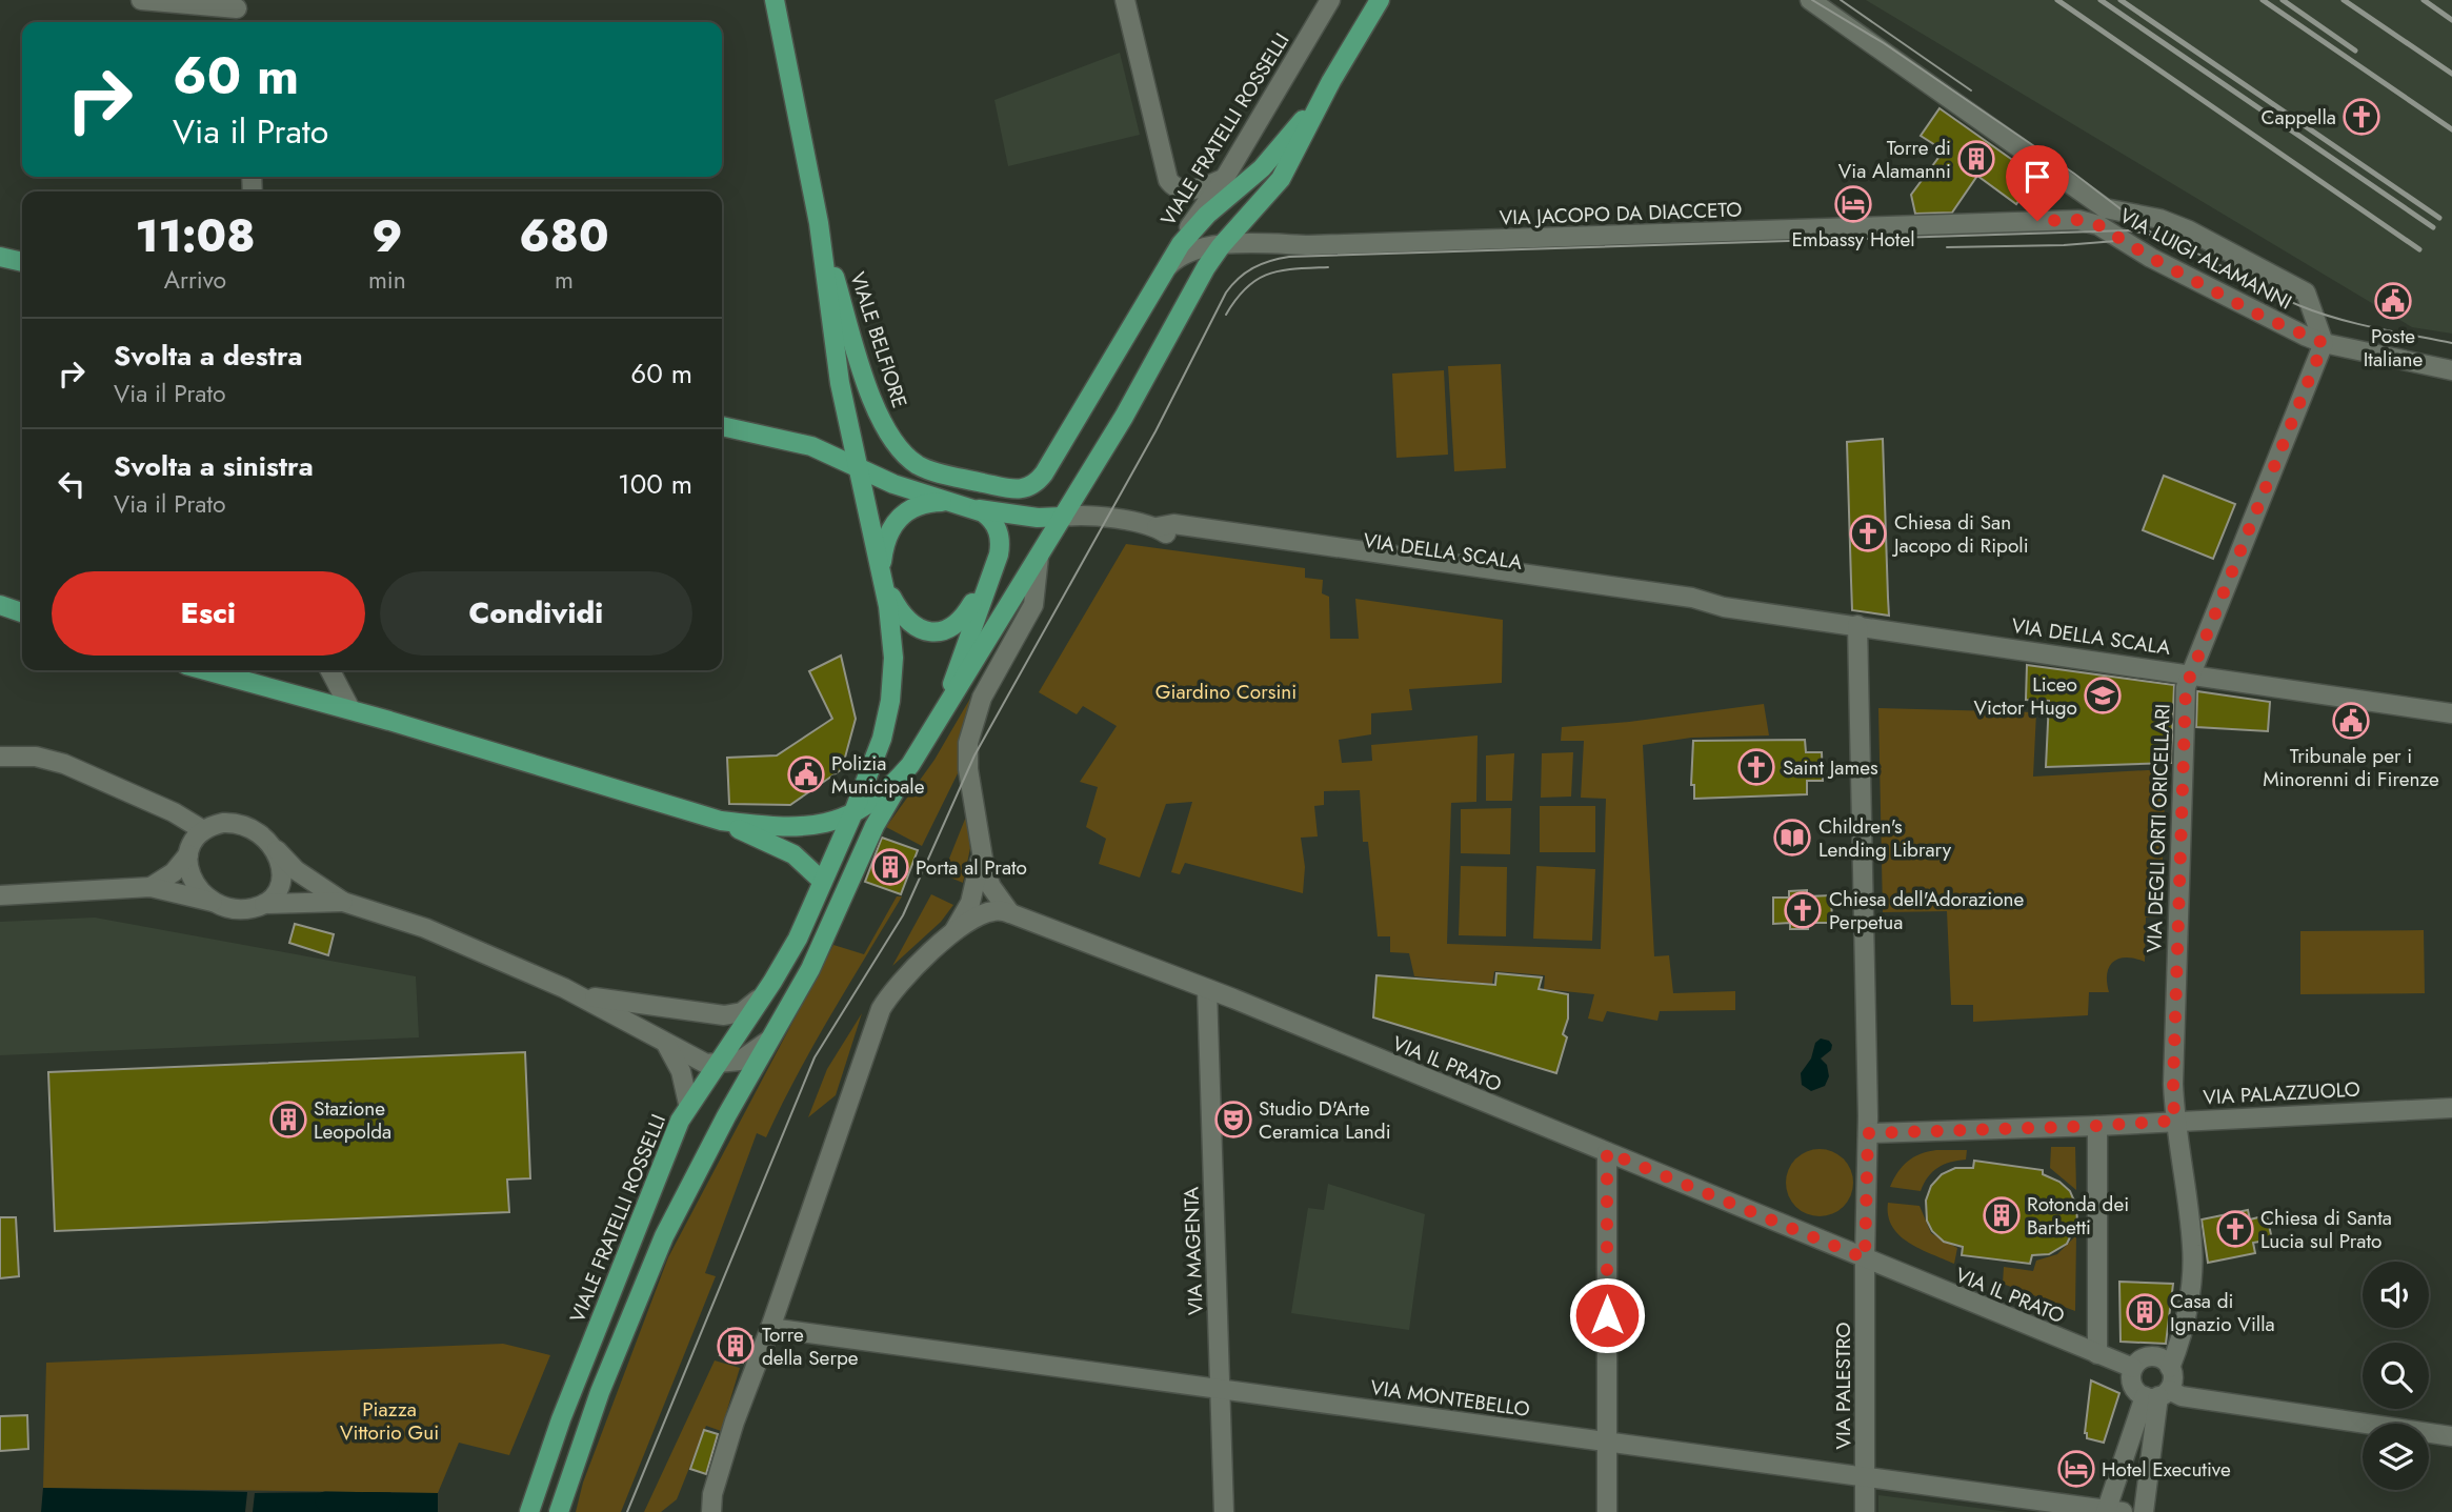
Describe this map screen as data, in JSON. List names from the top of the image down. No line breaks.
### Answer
{"streets":{"main road":["VIALE FRATELLI ROSSELLI","VIALE BELFIORE"],"street":["VIA JACOPO DA DIACCETO","VIA LUIGI ALAMANNI","VIA DELLA SCALA","VIA DEGLI ORTI ORICELLARI","VIA IL PRATO","VIA PALAZZUOLO","VIA MAGENTA","VIA PALESTRO","VIA MONTEBELLO"]},"crossings":[["VIALE FRATELLI ROSSELLI","VIA JACOPO DA DIACCETO"],["VIALE FRATELLI ROSSELLI","VIALE BELFIORE"],["VIA JACOPO DA DIACCETO","VIA LUIGI ALAMANNI"],["VIA LUIGI ALAMANNI","VIA DEGLI ORTI ORICELLARI"],["VIA DELLA SCALA","VIA DEGLI ORTI ORICELLARI"],["VIA DEGLI ORTI ORICELLARI","VIA IL PRATO"],["VIA DEGLI ORTI ORICELLARI","VIA PALAZZUOLO"],["VIA IL PRATO","VIA PALAZZUOLO"],["VIA IL PRATO","VIA MAGENTA"],["VIA IL PRATO","VIA PALESTRO"],["VIA MAGENTA","VIA MONTEBELLO"],["VIA PALESTRO","VIA MONTEBELLO"]],"parks":["Giardino Corsini","Piazza Vittorio Gui"],"places":{"church":["Cappella","Chiesa di San Jacopo di Ripoli","Saint James","Chiesa dell'Adorazione Perpetua","Chiesa di Santa Lucia sul Prato"],"building":["Torre di Via Alamanni","Porta al Prato","Stazione Leopolda","Rotonda dei Barbetti","Casa di Ignazio Villa","Torre della Serpe"],"hotel":["Embassy Hotel","Hotel Executive"],"public building":["Poste Italiane","Tribunale per i Minorenni di Firenze","Polizia Municipale"],"school or university":["Liceo Victor Hugo"],"library":["Children's Lending Library"],"theatre":["Studio D'Arte Ceramica Landi"]},"page":{"turn":["60 m","Via il Prato"],"eta":["11:08","Arrivo","9","min","680","m"],"list":[{"name":"Svolta a destra","note":"Via il Prato","value":"60 m"},{"name":"Svolta a sinistra","note":"Via il Prato","value":"100 m"}],"buttons":["Esci","Condividi"]}}
